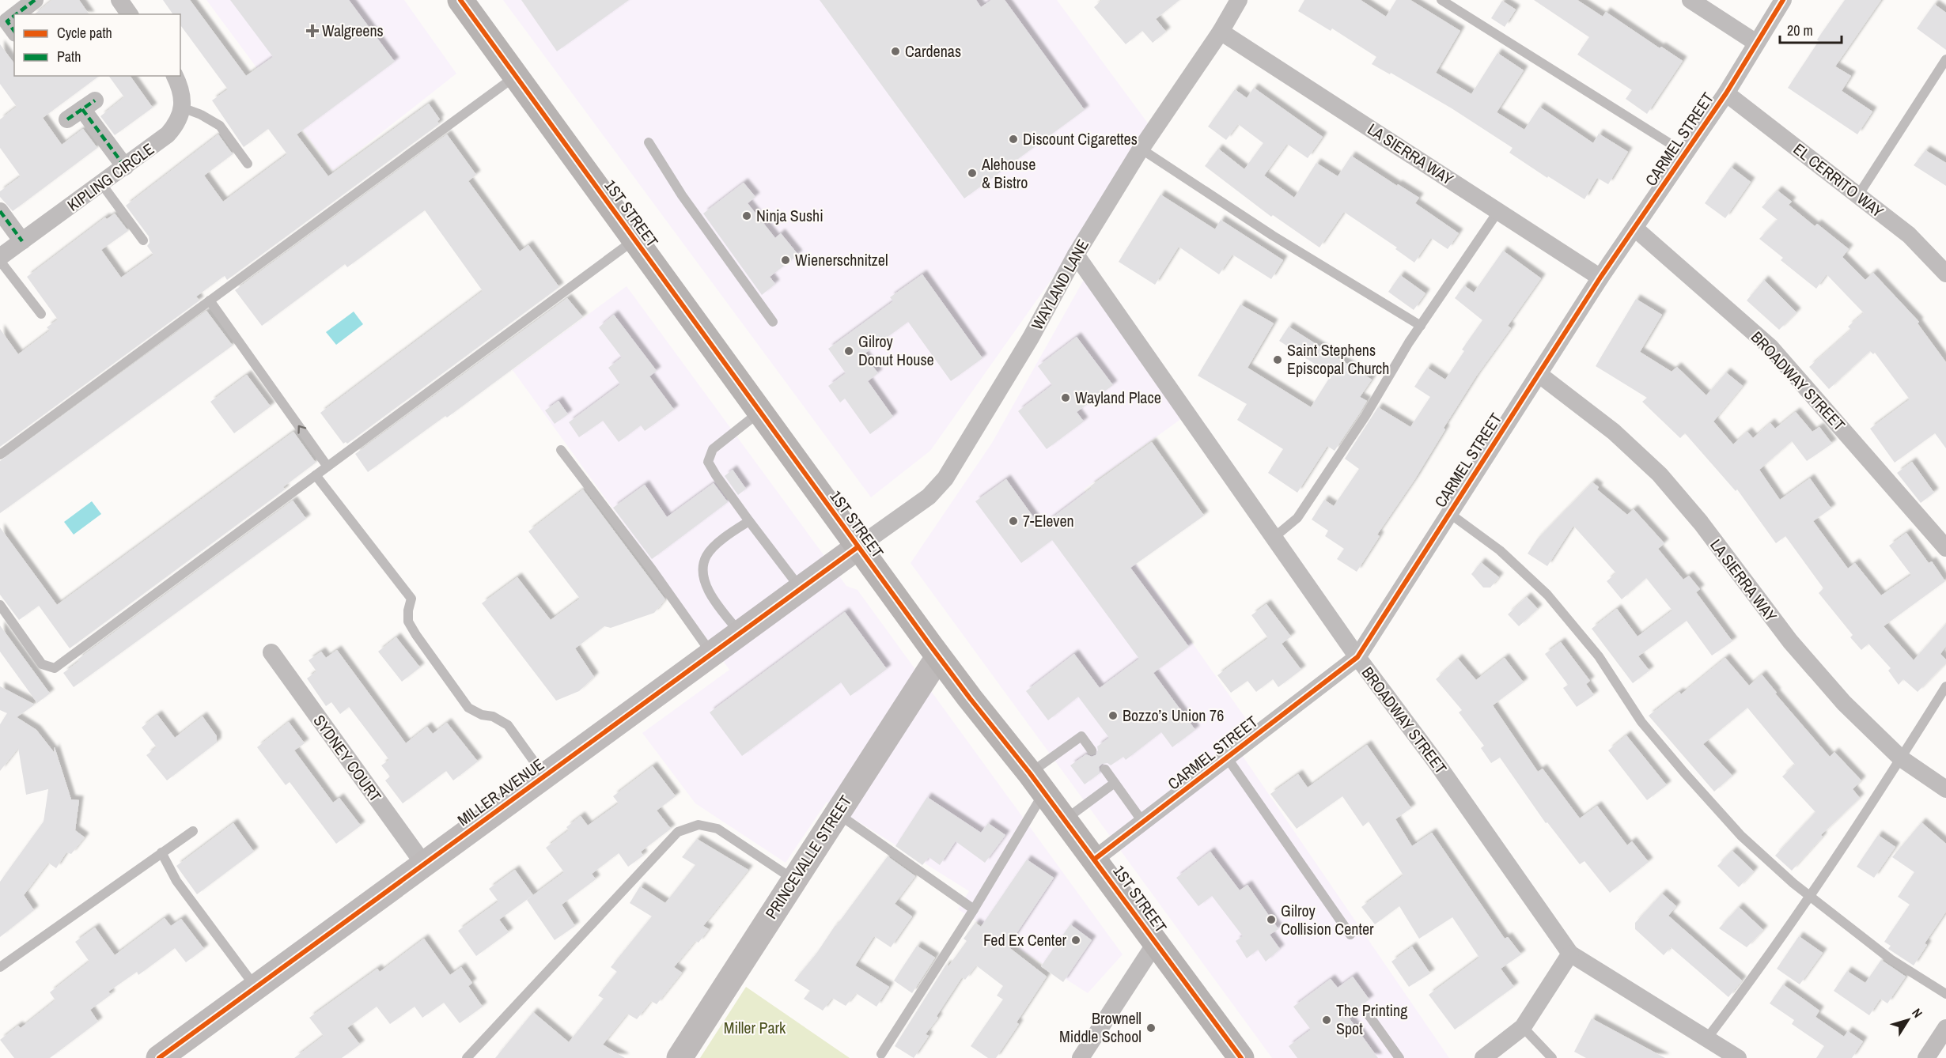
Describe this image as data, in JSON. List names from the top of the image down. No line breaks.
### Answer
{"streets":{"main road":["1ST STREET"],"street":["CARMEL STREET","LA SIERRA WAY","KIPLING CIRCLE","EL CERRITO WAY","WAYLAND LANE","BROADWAY STREET","SYDNEY COURT","MILLER AVENUE","PRINCEVALLE STREET"]},"crossings":[["CARMEL STREET","LA SIERRA WAY"],["CARMEL STREET","EL CERRITO WAY"],["CARMEL STREET","1ST STREET"],["CARMEL STREET","BROADWAY STREET"],["LA SIERRA WAY","WAYLAND LANE"],["1ST STREET","WAYLAND LANE"],["1ST STREET","MILLER AVENUE"],["1ST STREET","PRINCEVALLE STREET"],["WAYLAND LANE","BROADWAY STREET"],["WAYLAND LANE","MILLER AVENUE"],["SYDNEY COURT","MILLER AVENUE"]],"parks":["Miller Park"],"places":{"health":["Walgreens"],"other":["Cardenas","Discount Cigarettes","Alehouse & Bistro","Ninja Sushi","Wienerschnitzel","Gilroy Donut House","Saint Stephens Episcopal Church","Wayland Place","7-Eleven","Bozzo’s Union 76","Gilroy Collision Center","Fed Ex Center","The Printing Spot","Brownell Middle School"]},"legend":["Cycle path","Path"],"scale_bar":"20 m","north":"top right"}
